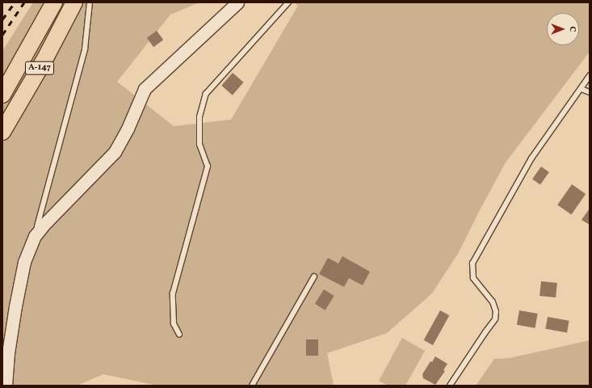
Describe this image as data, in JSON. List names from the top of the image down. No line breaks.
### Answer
{"streets":{"highway":["А-147"]},"north":"right"}
